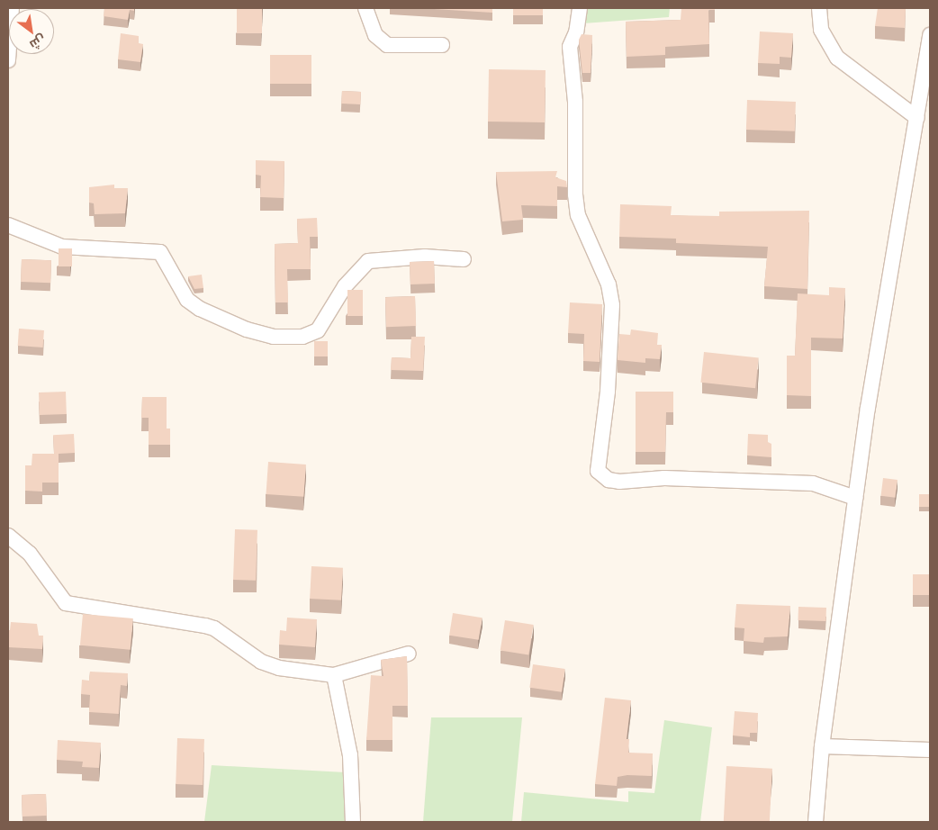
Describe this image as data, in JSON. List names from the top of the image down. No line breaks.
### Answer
{"north":"bottom right"}
